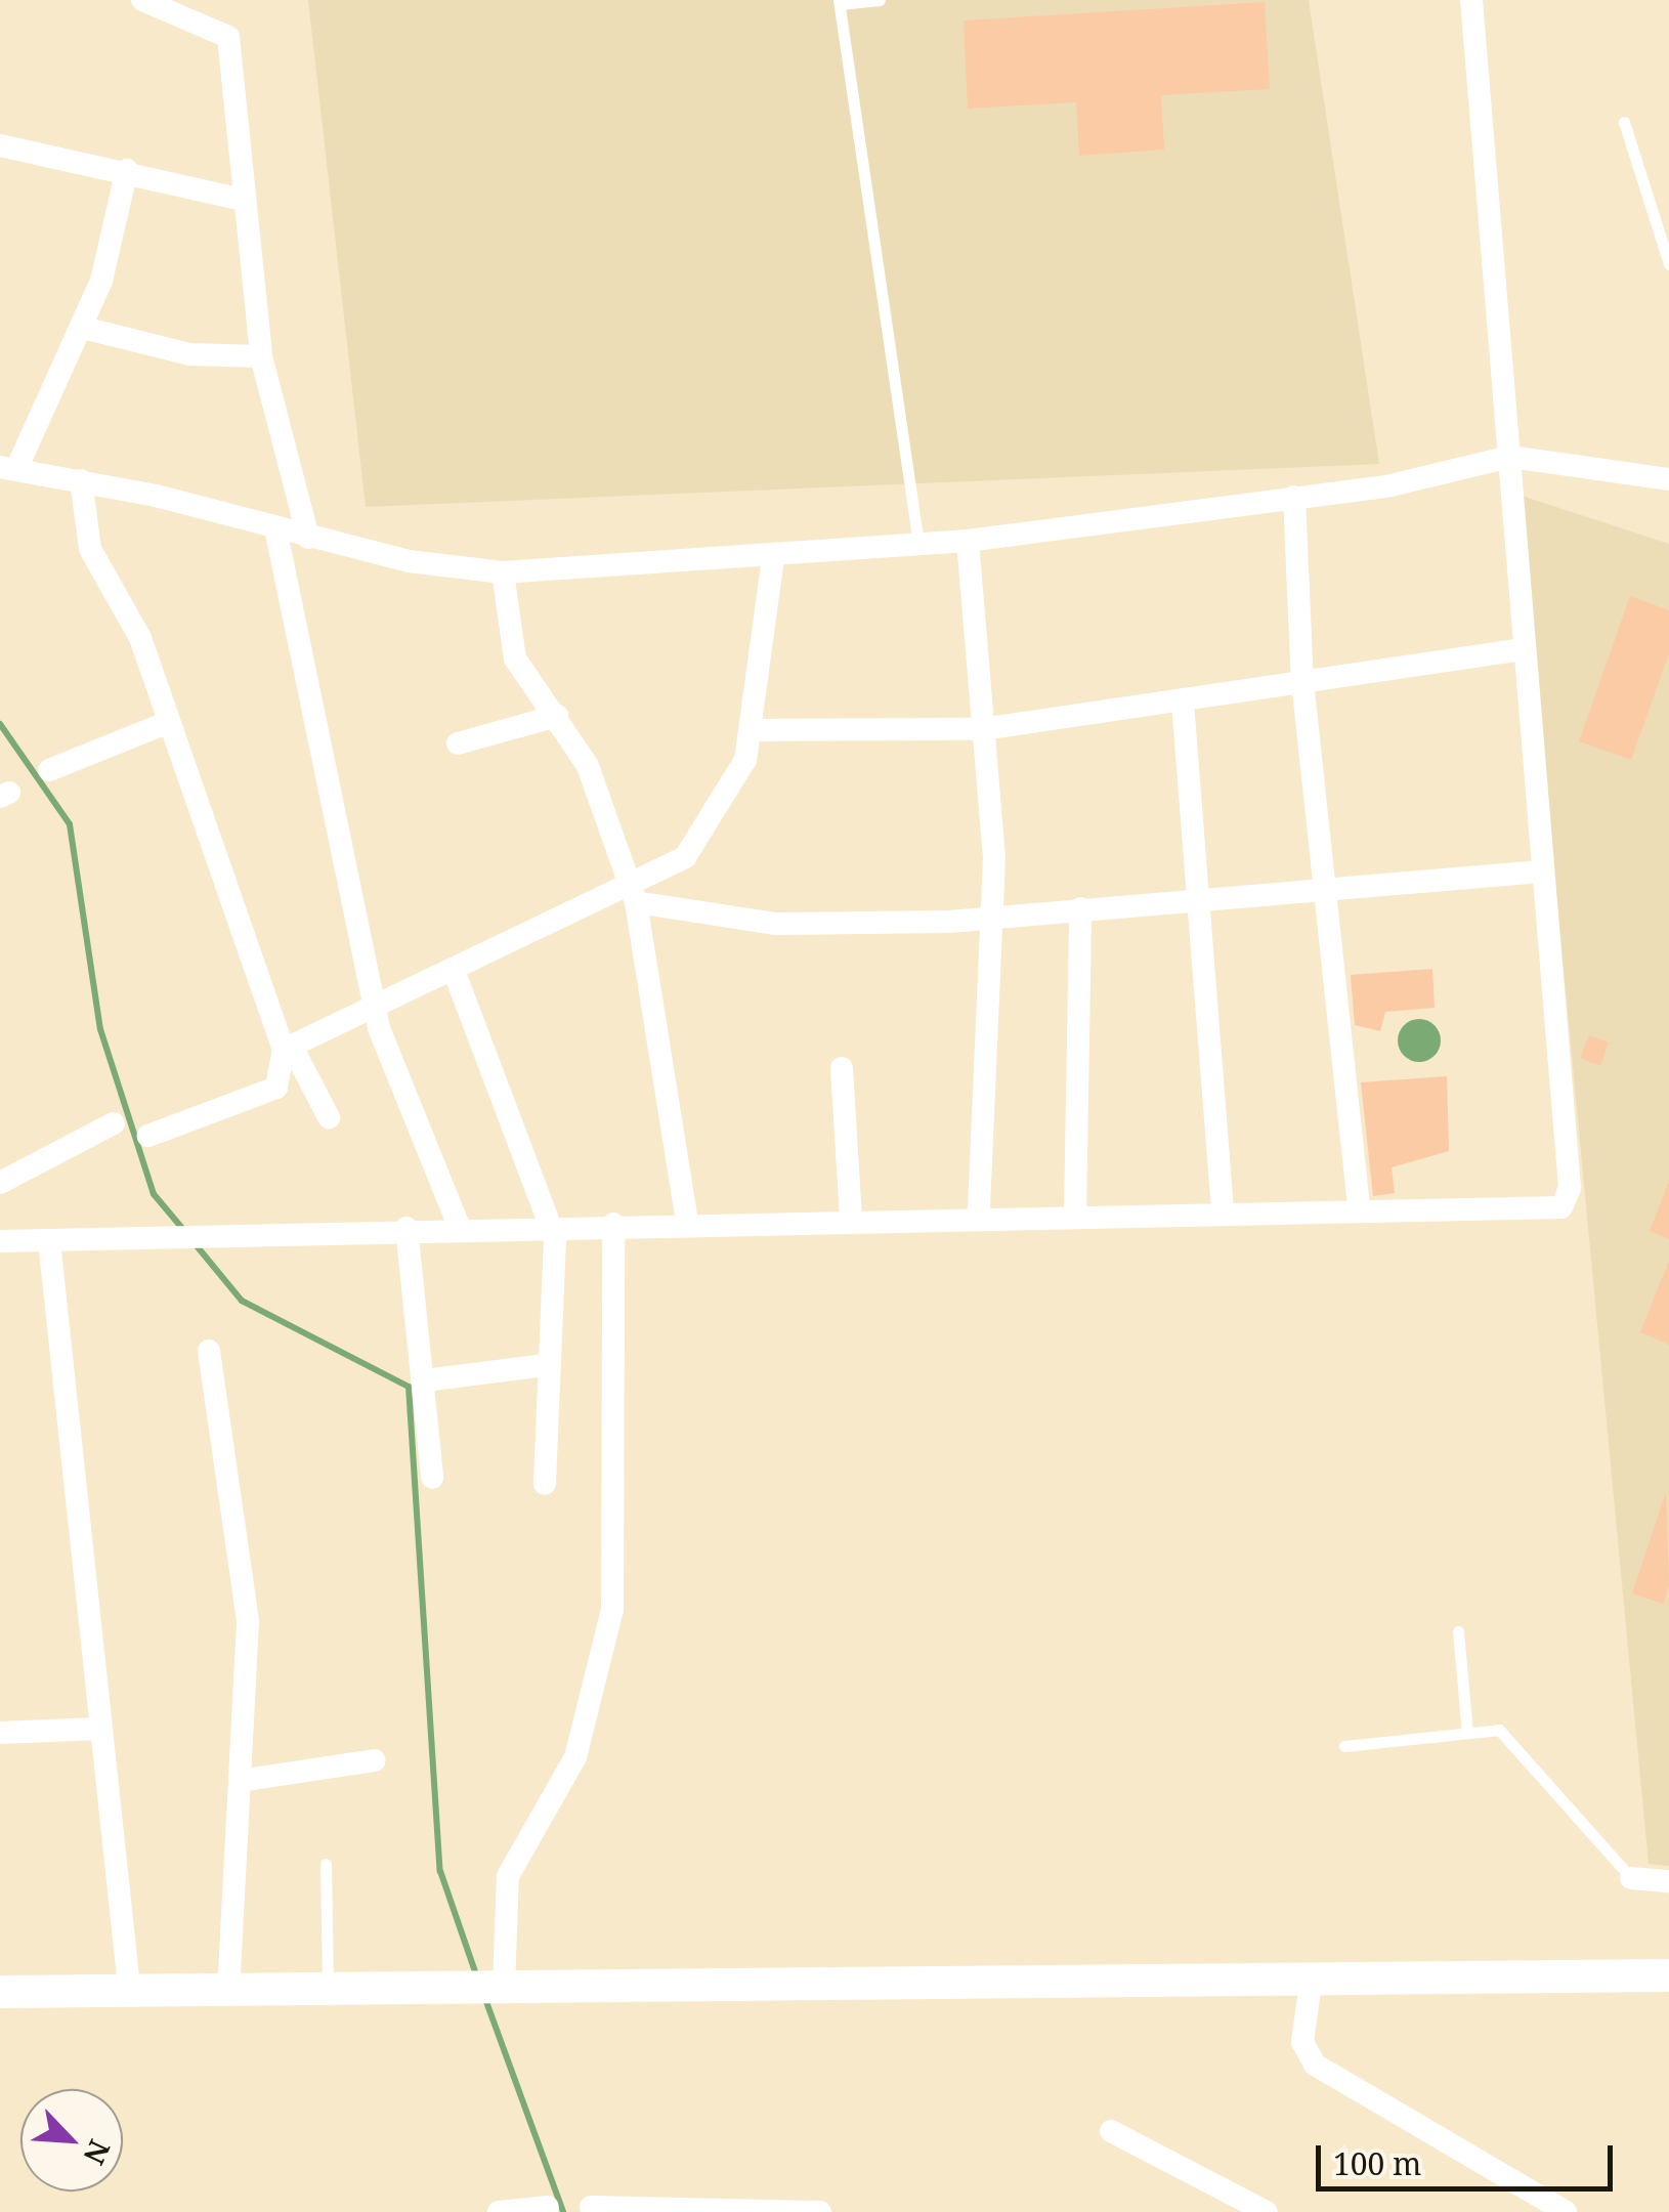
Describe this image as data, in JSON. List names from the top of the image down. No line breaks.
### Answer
{"scale_bar":"100 m","north":"bottom right"}
